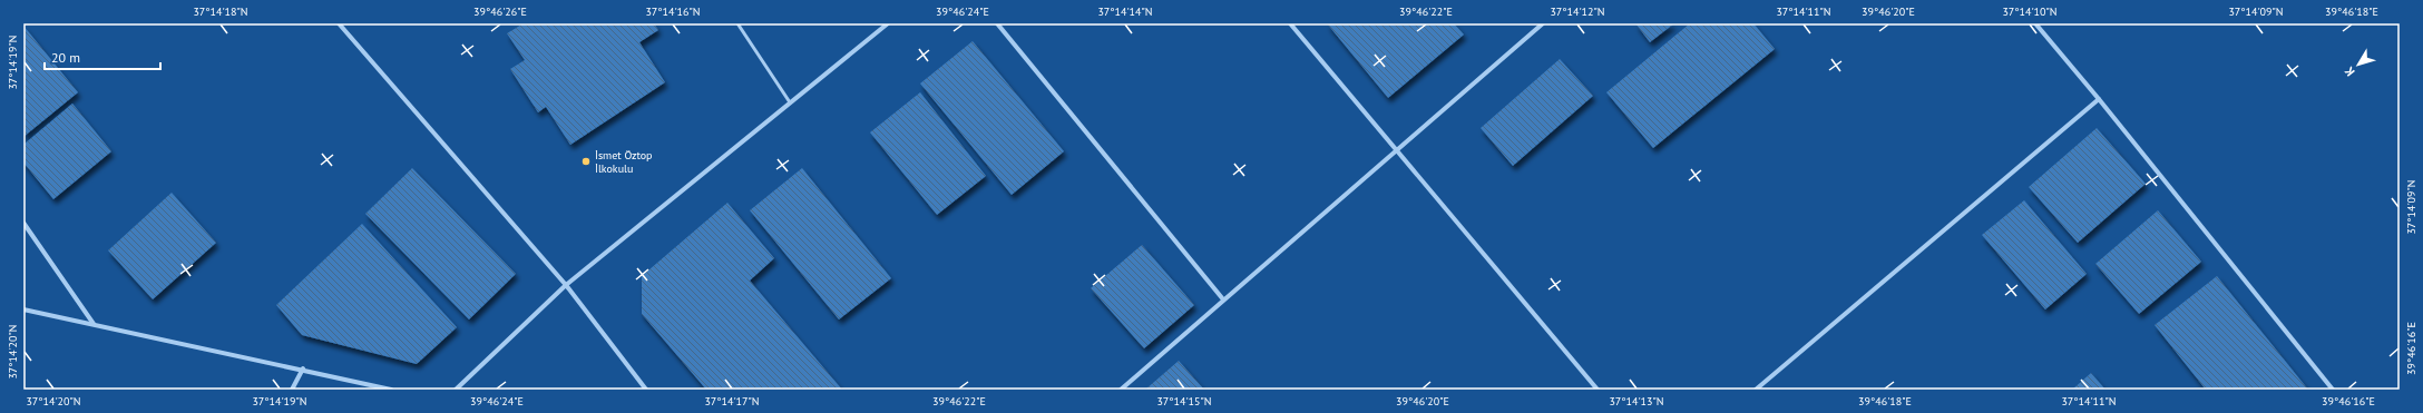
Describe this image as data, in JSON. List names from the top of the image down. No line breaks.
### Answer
{"places":["İsmet Öztop İlkokulu"],"scale_bar":"20 m","north":"bottom left","coordinates":["37°14'18\"N","39°46'26\"E","37°14'16\"N","39°46'24\"E","37°14'14\"N","39°46'22\"E","37°14'12\"N","37°14'11\"N","39°46'20\"E","37°14'10\"N","37°14'09\"N","39°46'18\"E","37°14'19\"N","39°46'16\"E","37°14'20\"N","37°14'17\"N","37°14'15\"N","37°14'13\"N"]}
